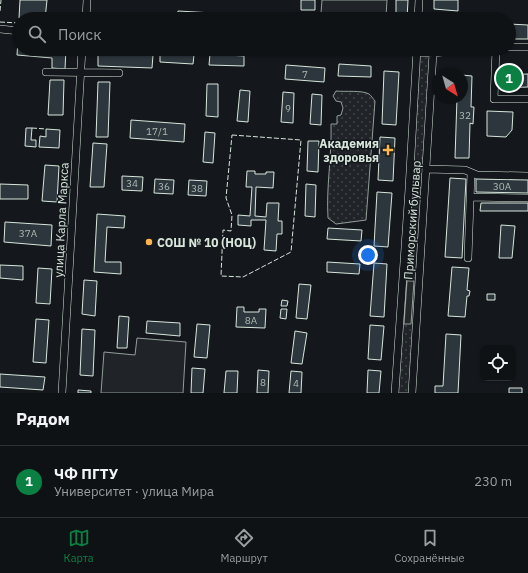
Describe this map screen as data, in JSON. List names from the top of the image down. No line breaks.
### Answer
{"streets":{"street":["улица Карла Маркса","Приморский бульвар"]},"places":{"health":["Академия здоровья"],"other":["СОШ № 10 (НОЦ)"]},"house_numbers":["7","9","32","17/1","34","36","30А","38","37А","8А","8","4"],"north":"bottom right","page":{"search":"Поиск","pins":"1","heading":"Рядом","list":[{"mark":"1","name":"ЧФ ПГТУ","note":"Университет · улица Мира","value":"230 m"}],"nav":["Карта","Маршрут","Сохранённые"]}}
